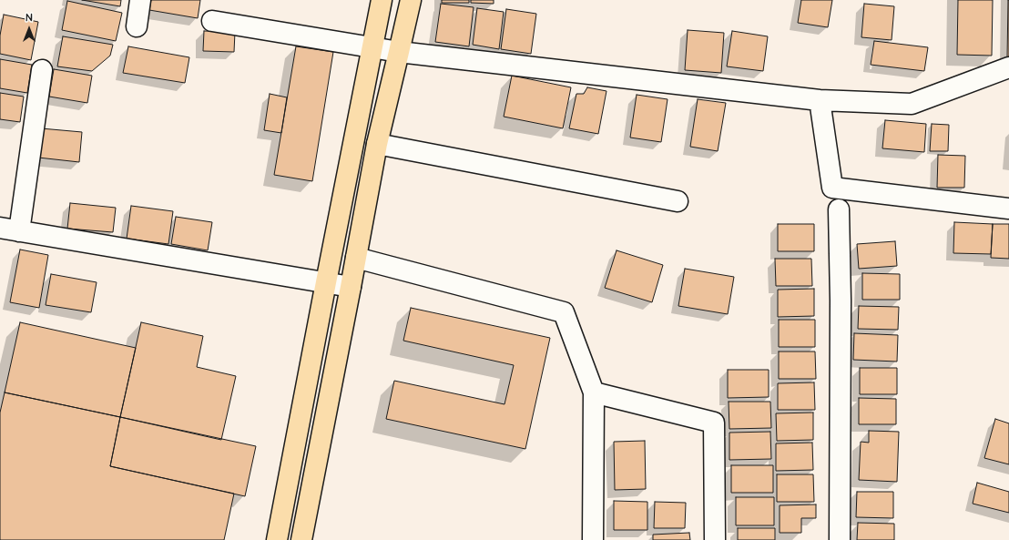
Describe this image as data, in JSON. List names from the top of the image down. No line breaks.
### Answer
{"north":"top"}
